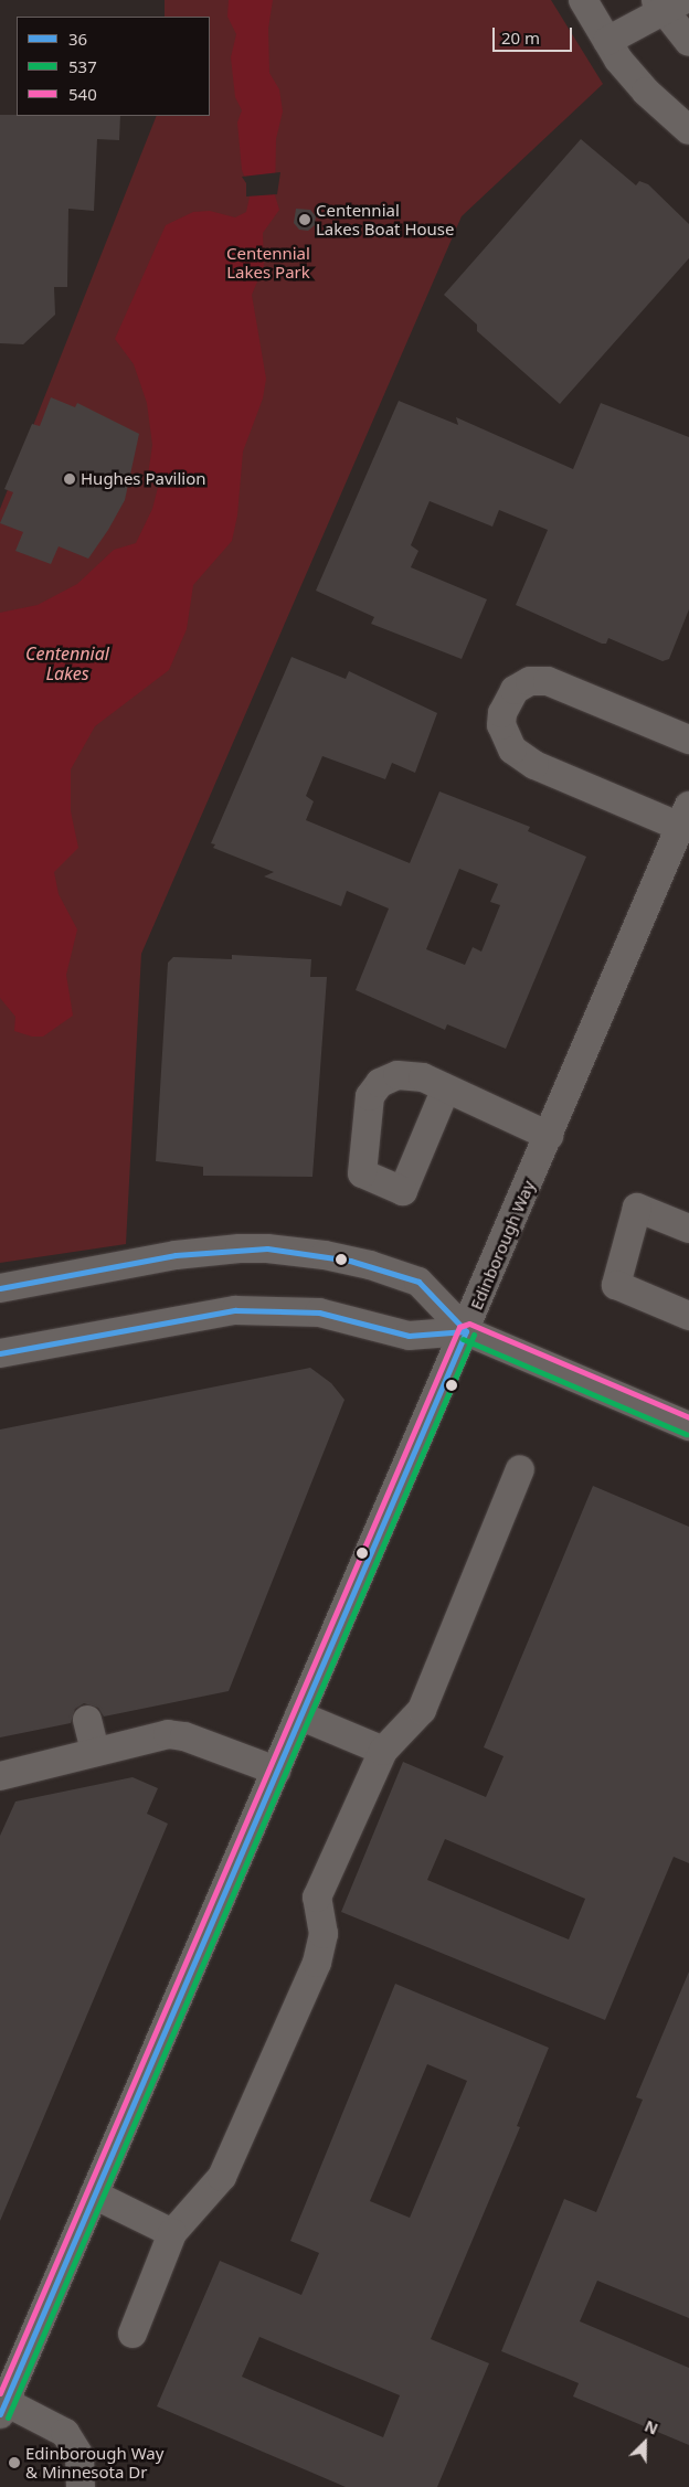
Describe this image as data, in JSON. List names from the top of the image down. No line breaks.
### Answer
{"streets":{"street":["Edinborough Way"]},"water":["Centennial Lakes"],"parks":["Centennial Lakes Park"],"places":["Centennial Lakes Boat House","Hughes Pavilion","Edinborough Way & Minnesota Dr"],"lines":["transit line 36","transit line 540","transit line 537"],"legend":["36","537","540"],"scale_bar":"20 m","north":"top right"}
